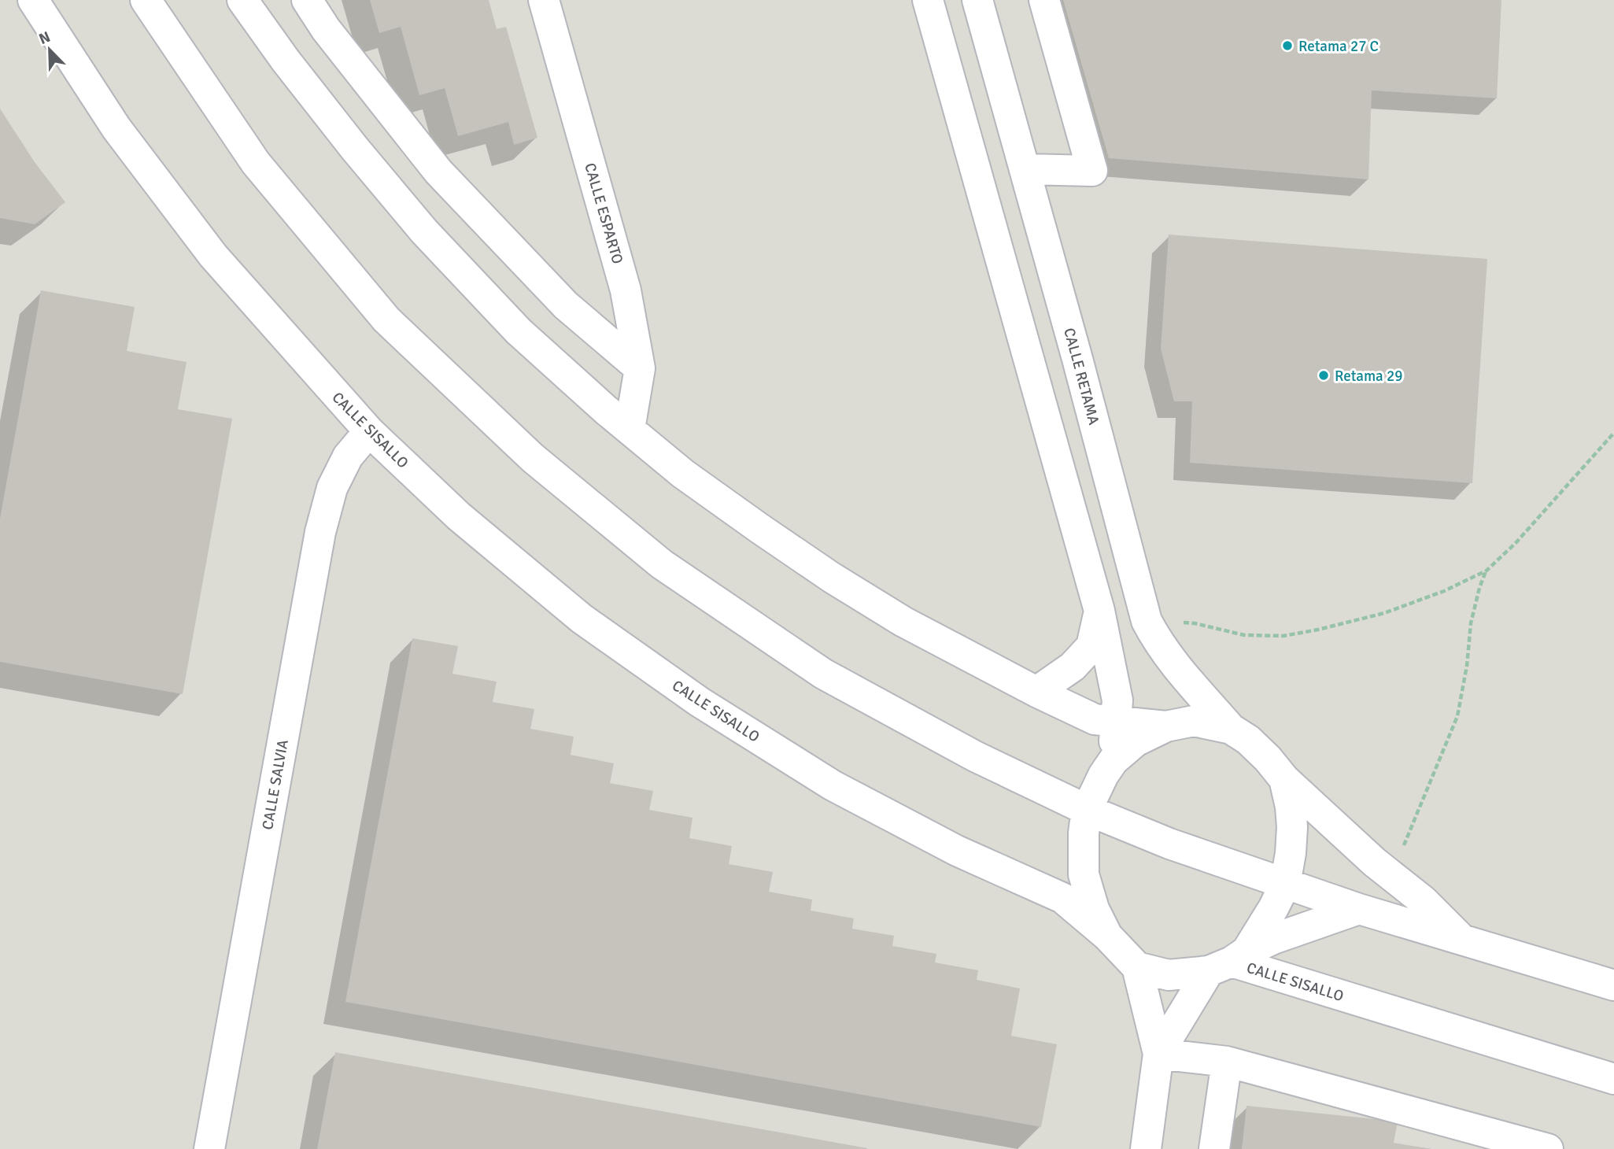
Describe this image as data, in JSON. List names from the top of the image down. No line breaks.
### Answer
{"streets":{"street":["CALLE ESPARTO","CALLE RETAMA","CALLE SISALLO","CALLE SALVIA"]},"crossings":[["CALLE SISALLO","CALLE SALVIA"]],"places":["Retama 27 C","Retama 29"],"north":"top left"}
